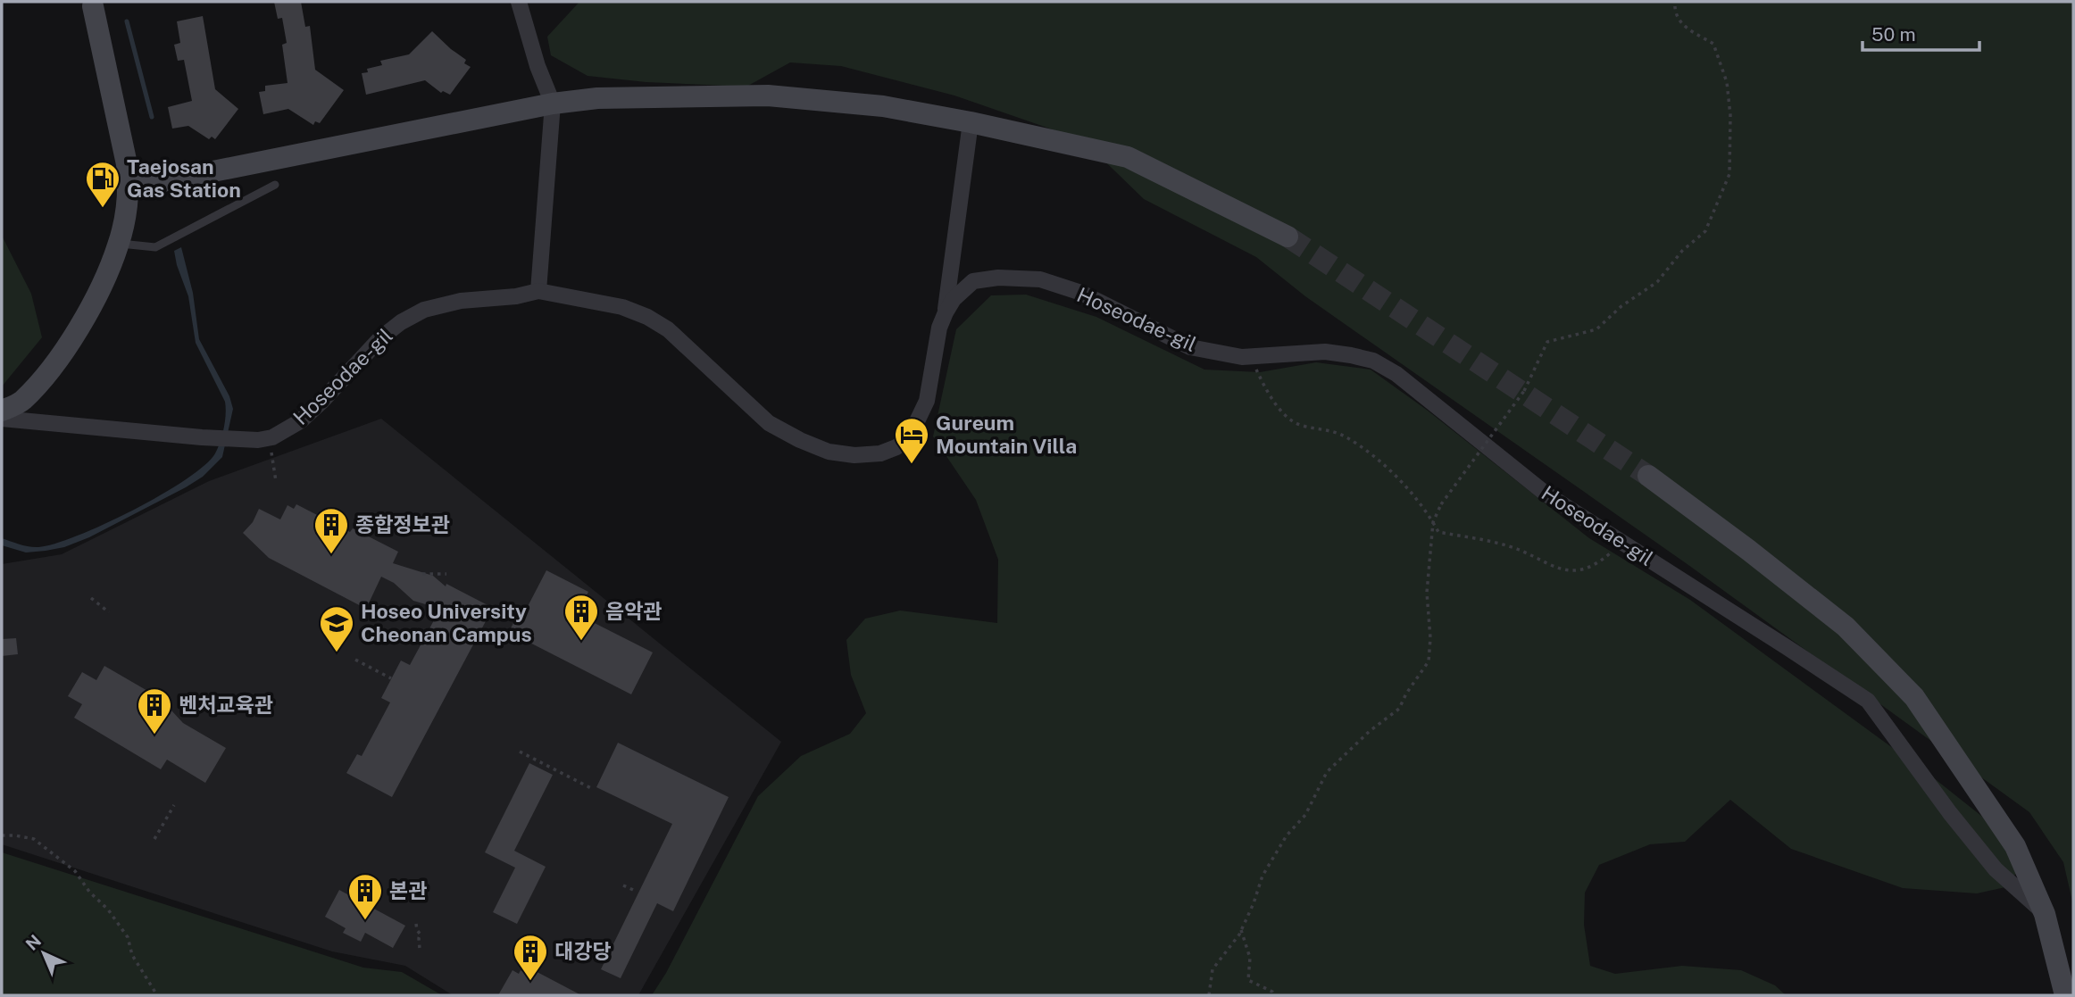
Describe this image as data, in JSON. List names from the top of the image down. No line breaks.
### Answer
{"streets":{"street":["Hoseodae-gil"]},"places":{"fuel station":["Taejosan Gas Station"],"hotel":["Gureum Mountain Villa"],"building":["종합정보관","음악관","벤처교육관","본관","대강당"],"school or university":["Hoseo University Cheonan Campus"]},"scale_bar":"50 m","north":"top left"}
